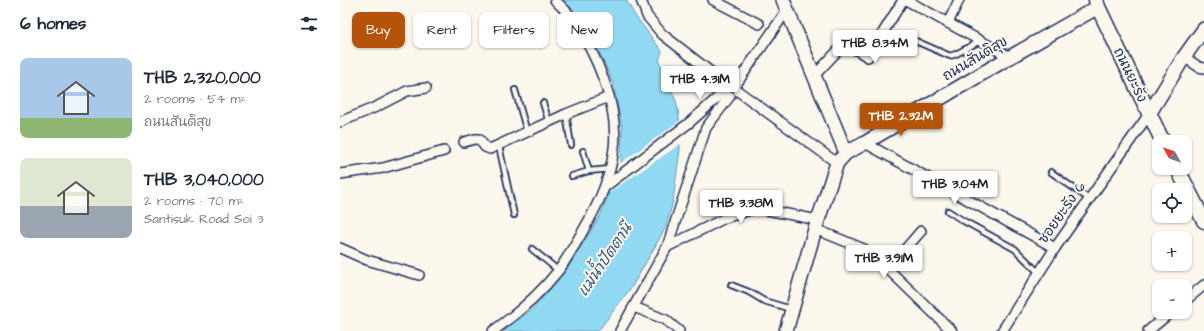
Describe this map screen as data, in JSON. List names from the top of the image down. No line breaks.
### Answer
{"streets":{"main road":["ถนนยะรัง"],"street":["ถนนสันติสุข","ซอยยะรัง 6"]},"crossings":[["ถนนสันติสุข","ถนนยะรัง"],["ถนนยะรัง","ซอยยะรัง 6"]],"water":["แม่น้ำปัตตานี"],"north":"top left","page":{"heading":"6 homes","chip":["Buy","Rent","Filters","New"],"price":["THB 8.34M","THB 4.31M","THB 2.32M","THB 3.04M","THB 3.38M","THB 3.91M"],"list":[{"name":"THB 2,320,000","note":"2 rooms · 54 m² · ถนนสันติสุข"},{"name":"THB 3,040,000","note":"2 rooms · 70 m² · Santisuk Road Soi 3"}],"map_buttons":["+","−"]}}
